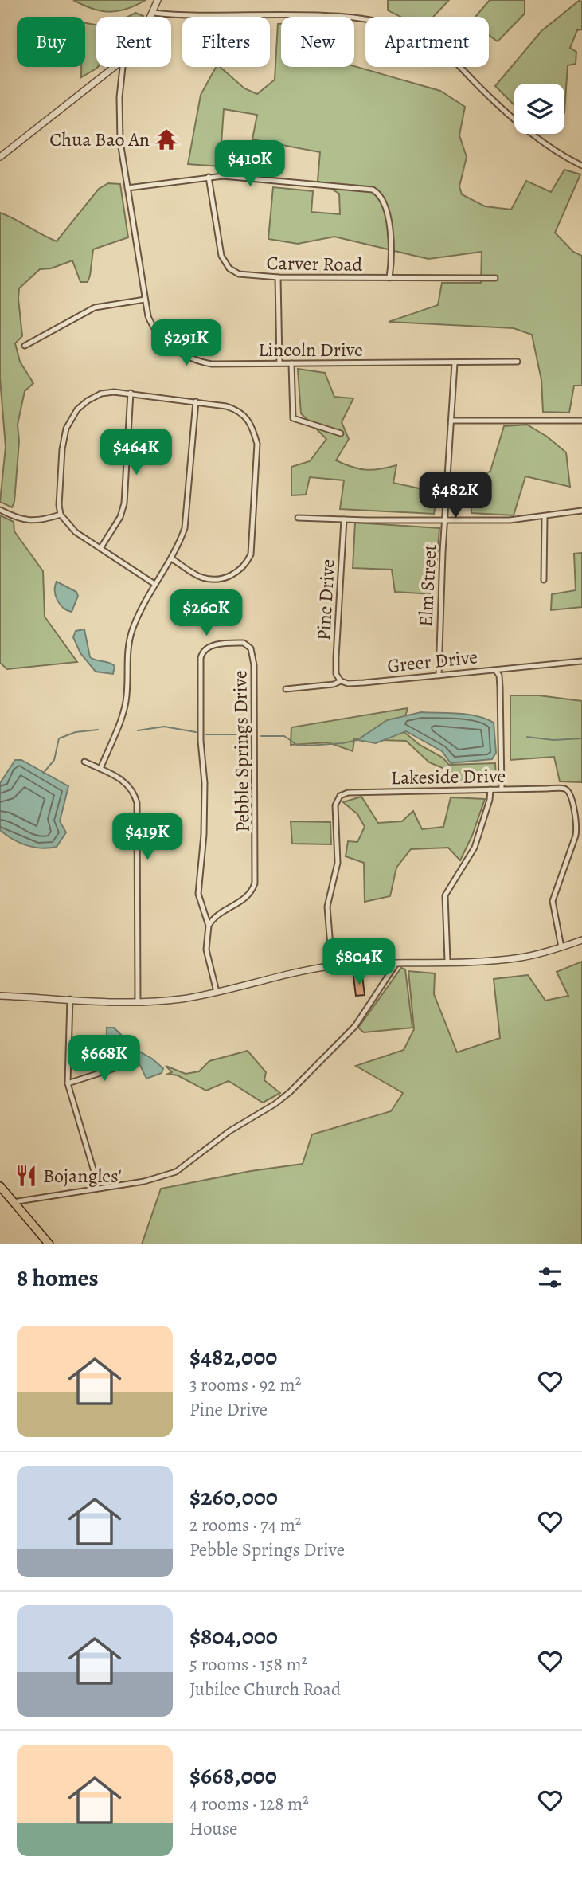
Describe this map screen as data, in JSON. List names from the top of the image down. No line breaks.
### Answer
{"streets":{"street":["Carver Road","Lincoln Drive","Elm Street","Pine Drive","Greer Drive","Pebble Springs Drive","Lakeside Drive"]},"crossings":[["Lincoln Drive","Elm Street"],["Elm Street","Greer Drive"],["Pine Drive","Greer Drive"]],"places":{"temple":["Chua Bao An"],"restaurant":["Bojangles'"]},"page":{"chip":["Buy","Rent","Filters","New","Apartment"],"price":["$410K","$291K","$464K","$482K","$260K","$419K","$804K","$668K"],"heading":"8 homes","list":[{"name":"$482,000","note":"3 rooms · 92 m² · Pine Drive"},{"name":"$260,000","note":"2 rooms · 74 m² · Pebble Springs Drive"},{"name":"$804,000","note":"5 rooms · 158 m² · Jubilee Church Road"},{"name":"$668,000","note":"4 rooms · 128 m² · House"}]}}
